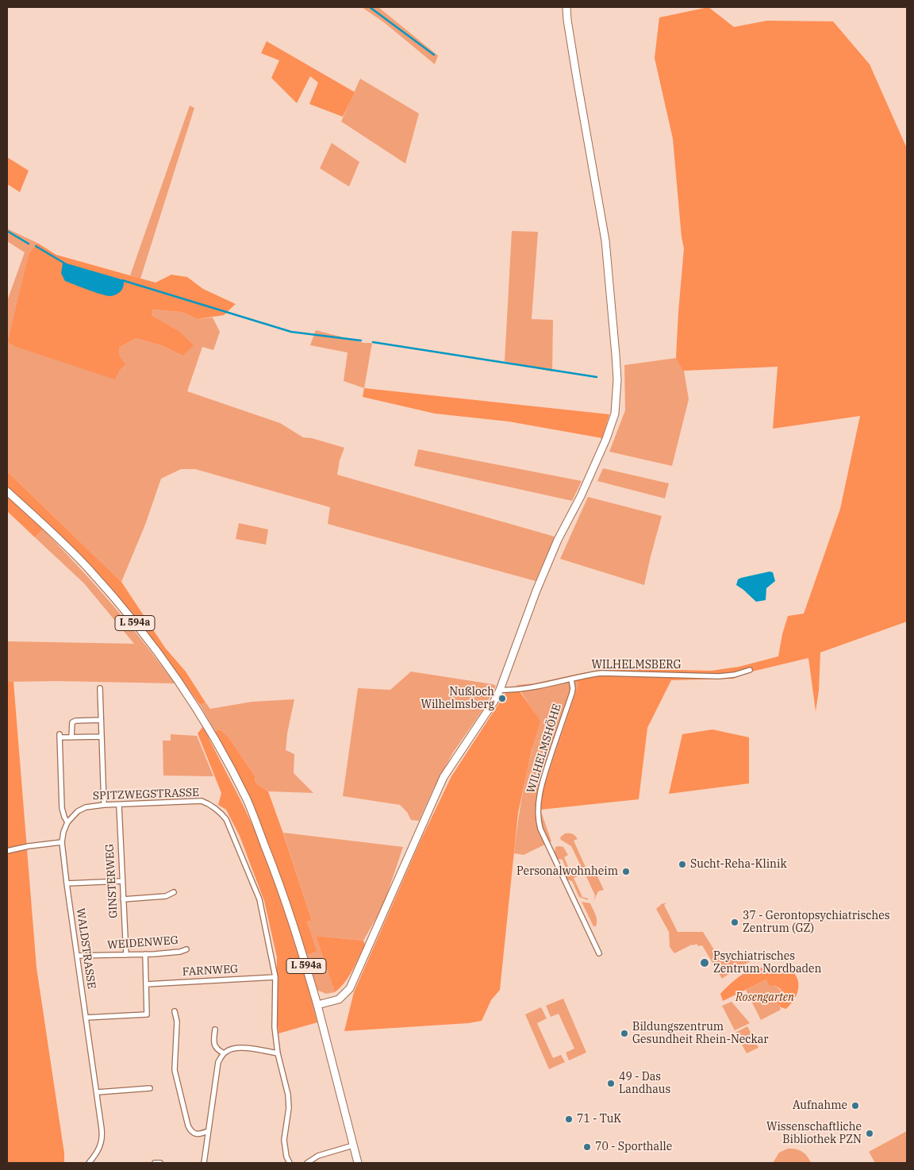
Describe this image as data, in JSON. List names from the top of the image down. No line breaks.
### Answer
{"streets":{"main road":["L 594a"],"street":["WILHELMSBERG","WILHELMSHÖHE","SPITZWEGSTRASSE","GINSTERWEG","WEIDENWEG","WALDSTRASSE","FARNWEG"]},"crossings":[["WILHELMSBERG","WILHELMSHÖHE"],["SPITZWEGSTRASSE","GINSTERWEG"],["SPITZWEGSTRASSE","WALDSTRASSE"],["SPITZWEGSTRASSE","FARNWEG"],["GINSTERWEG","WEIDENWEG"],["WEIDENWEG","WALDSTRASSE"]],"parks":["Rosengarten"],"places":["Nußloch Wilhelmsberg","Sucht-Reha-Klinik","Personalwohnheim","37 - Gerontopsychiatrisches Zentrum (GZ)","Psychiatrisches Zentrum Nordbaden","Bildungszentrum Gesundheit Rhein-Neckar","49 - Das Landhaus","Aufnahme","71 - TuK","Wissenschaftliche Bibliothek PZN","70 - Sporthalle"]}
